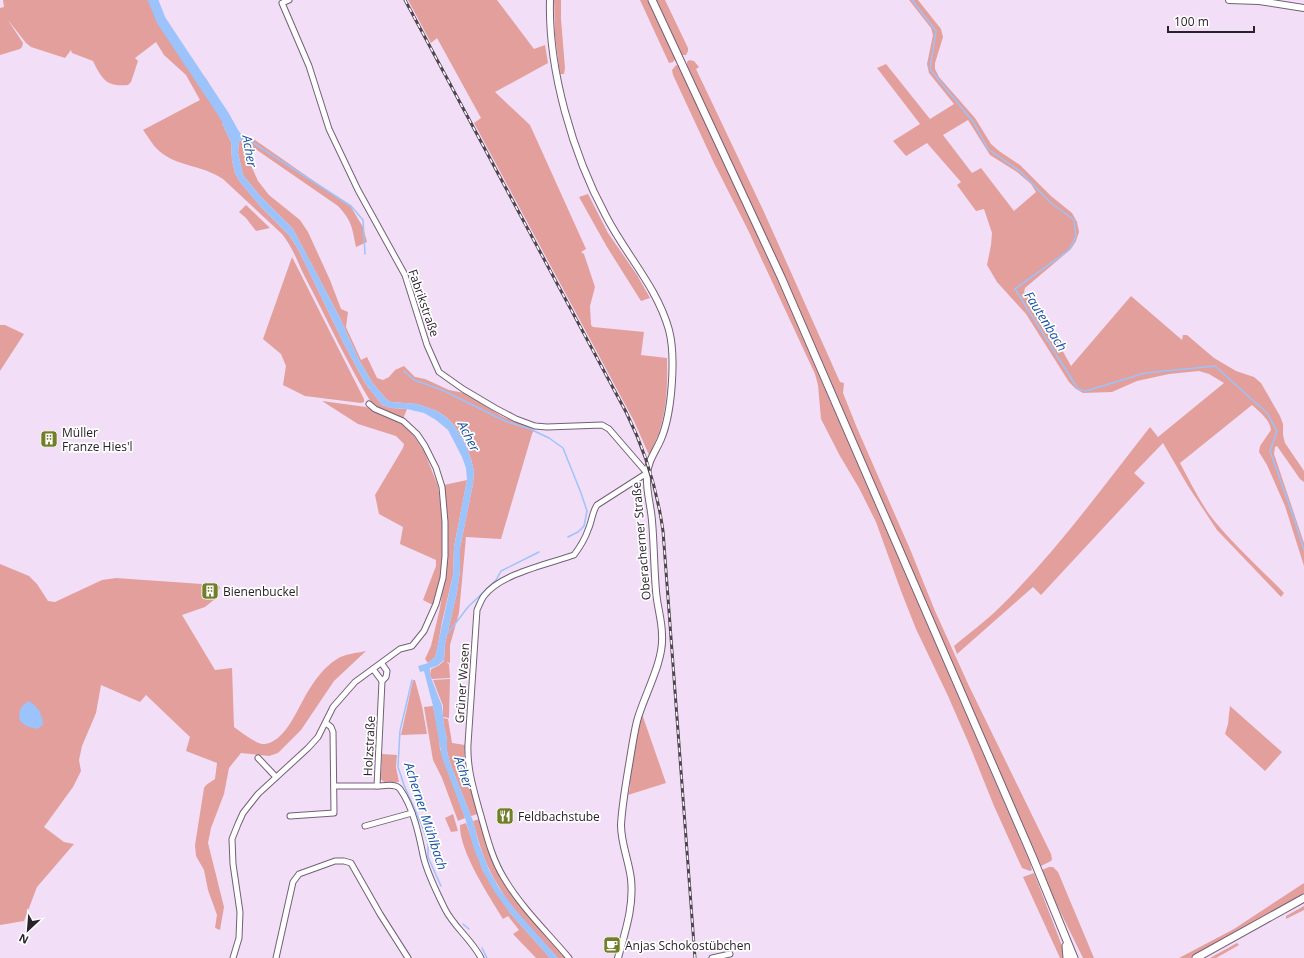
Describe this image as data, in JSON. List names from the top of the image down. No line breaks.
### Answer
{"streets":{"street":["Fabrikstraße","Oberacherner Straße","Grüner Wasen","Holzstraße"]},"crossings":[["Fabrikstraße","Oberacherner Straße"],["Fabrikstraße","Grüner Wasen"],["Oberacherner Straße","Grüner Wasen"]],"water":["Acher","Fautenbach","Acherner Mühlbach"],"places":{"building":["Müller Franze Hies'l","Bienenbuckel"],"restaurant":["Feldbachstube"],"cafe":["Anjas Schokostübchen"]},"scale_bar":"100 m","north":"bottom left"}
